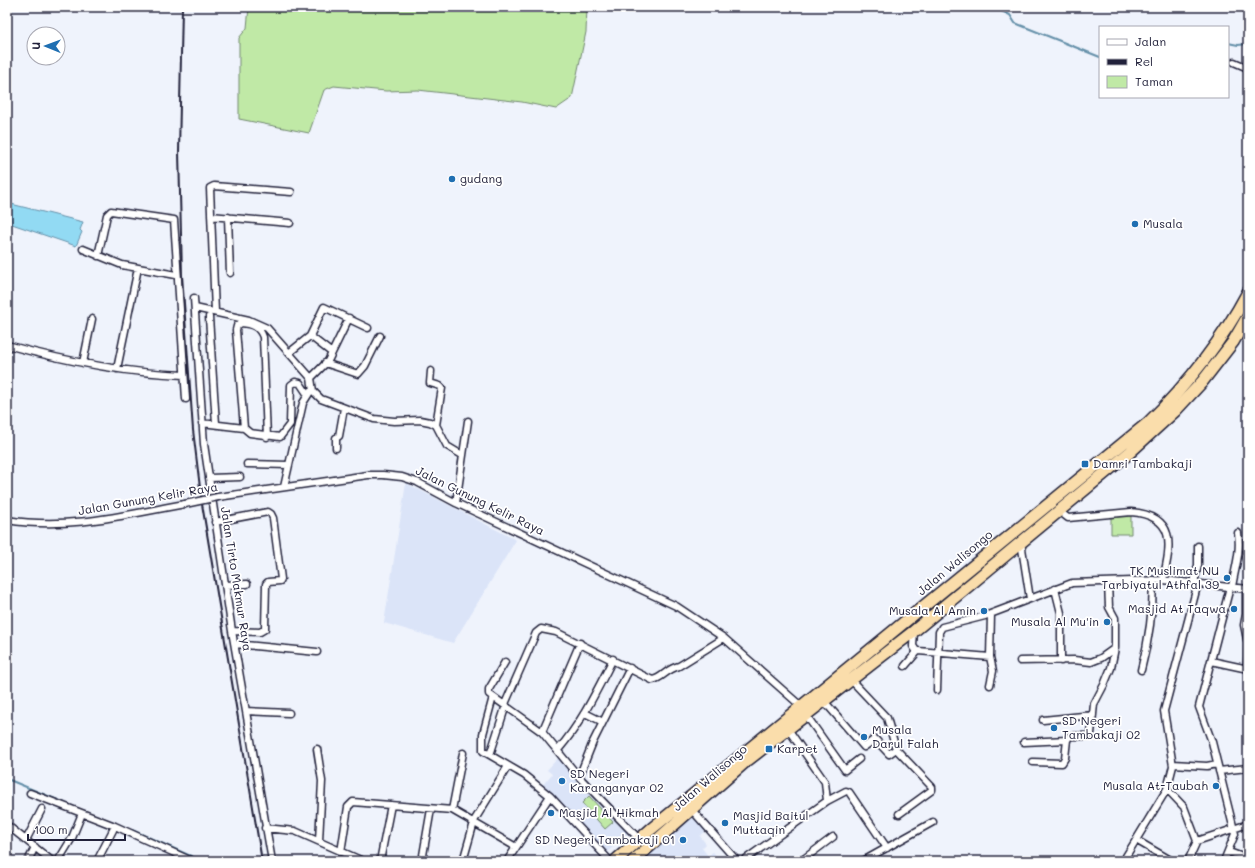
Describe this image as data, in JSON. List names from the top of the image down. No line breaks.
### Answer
{"streets":{"highway":["Jalan Walisongo"],"street":["Jalan Gunung Kelir Raya","Jalan Tirto Makmur Raya"]},"crossings":[["Jalan Gunung Kelir Raya","Jalan Walisongo"]],"places":{"other":["gudang","Musala","TK Muslimat NU Tarbiyatul Athfal 39","Masjid At Taqwa","Musala Al Amin","Musala Al Mu'in","SD Negeri Tambakaji 02","Musala Darul Falah","SD Negeri Karanganyar 02","Musala At-Taubah","Masjid Al Hikmah","Masjid Baitul Muttaqin","SD Negeri Tambakaji 01"],"transit":["Damri Tambakaji","Karpet"]},"legend":["Jalan","Rel","Taman"],"scale_bar":"100 m","north":"left"}
